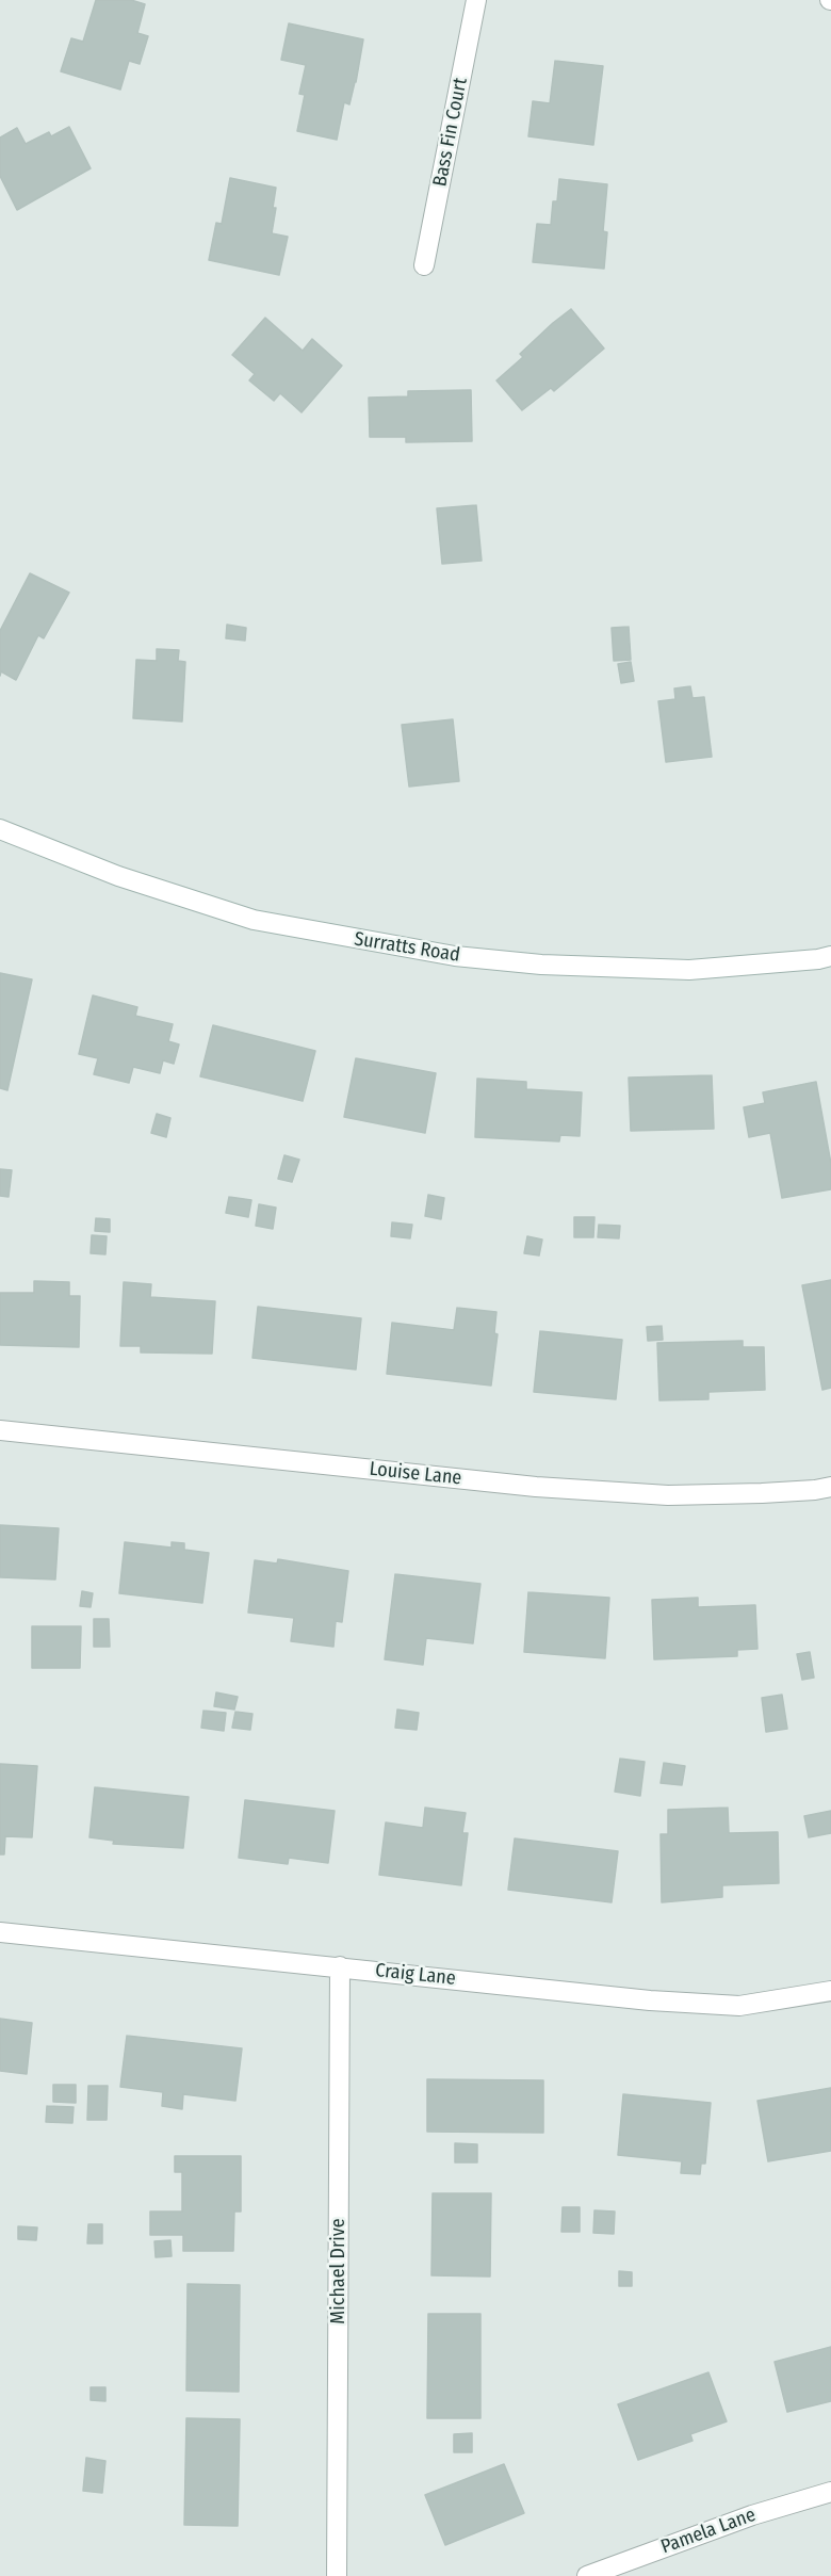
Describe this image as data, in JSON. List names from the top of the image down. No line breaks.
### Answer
{"streets":{"street":["Bass Fin Court","Surratts Road","Louise Lane","Craig Lane","Michael Drive","Pamela Lane"]},"crossings":[["Craig Lane","Michael Drive"]]}
